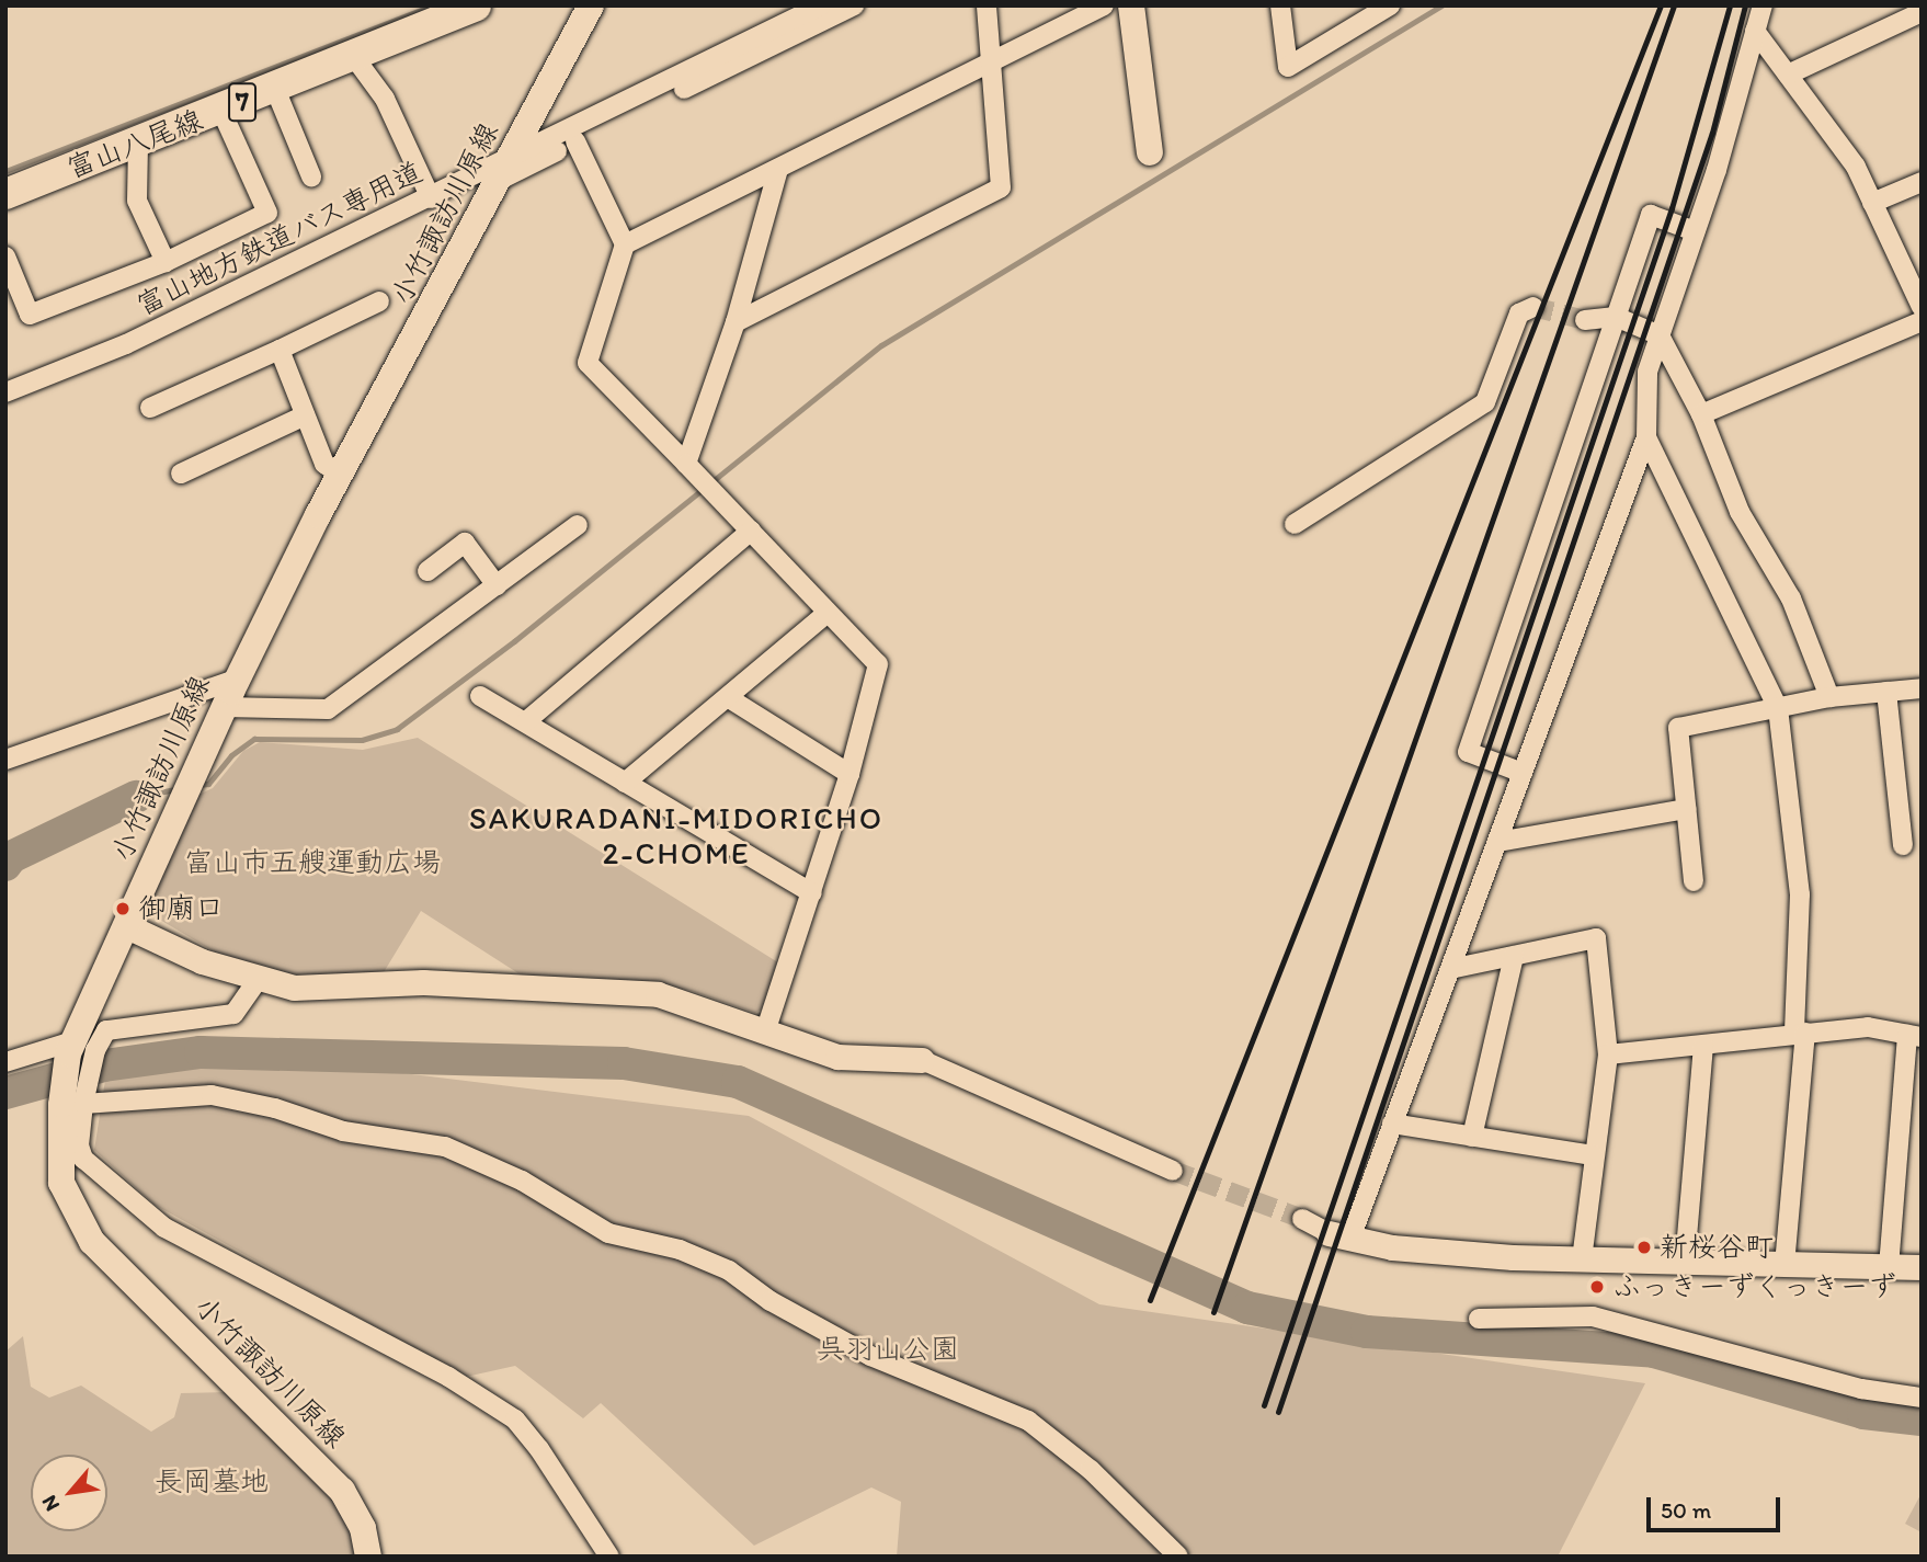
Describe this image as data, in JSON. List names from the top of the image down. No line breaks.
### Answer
{"streets":{"main road":["7","富山八尾線","小竹諏訪川原線"],"street":["富山地方鉄道バス専用道"]},"crossings":[["小竹諏訪川原線","富山地方鉄道バス専用道"]],"districts":["SAKURADANI-MIDORICHO 2-CHOME"],"parks":["富山市五艘運動広場","呉羽山公園","長岡墓地"],"places":["御廟口","新桜谷町","ふっきーずくっきーず"],"scale_bar":"50 m","north":"bottom left"}
